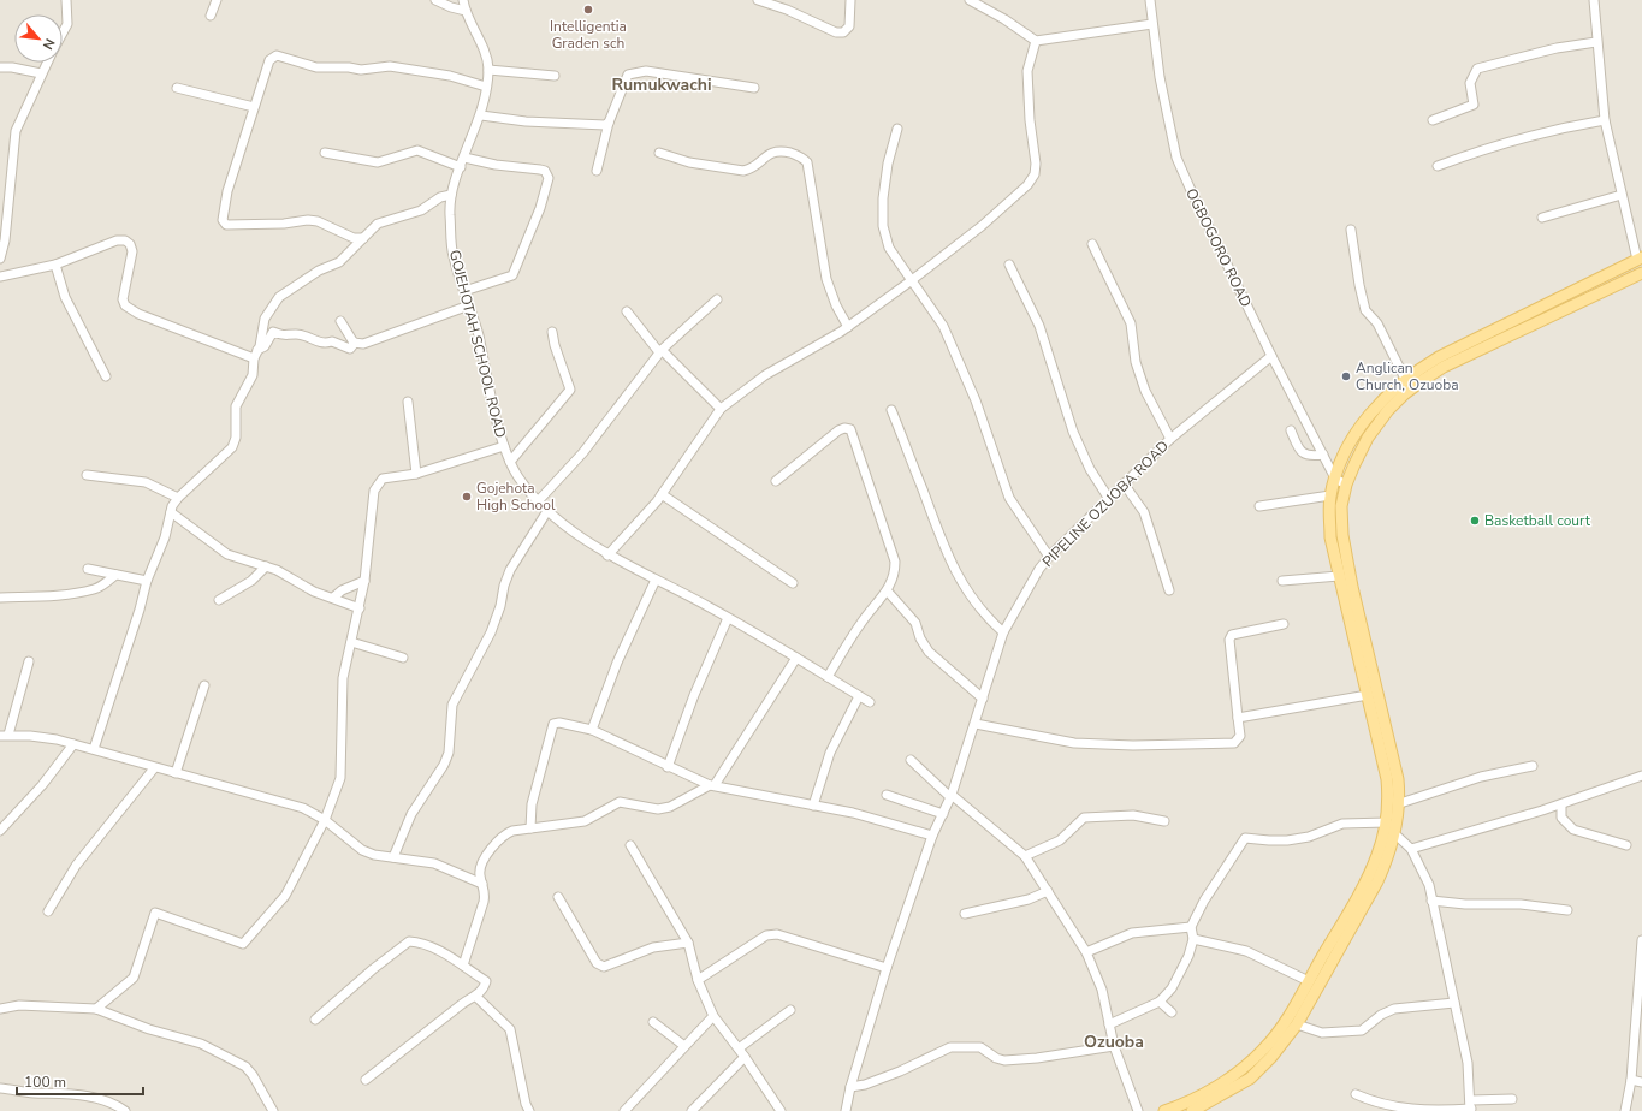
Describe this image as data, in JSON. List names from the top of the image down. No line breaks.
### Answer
{"streets":{"street":["OGBOGORO ROAD","GOJEHOTAH SCHOOL ROAD","PIPELINE OZUOBA ROAD"]},"crossings":[["OGBOGORO ROAD","PIPELINE OZUOBA ROAD"]],"districts":["Rumukwachi","Ozuoba"],"places":["Intelligentia Graden sch","Anglican Church, Ozuoba","Gojehota High School","Basketball court"],"scale_bar":"100 m","north":"bottom right"}
